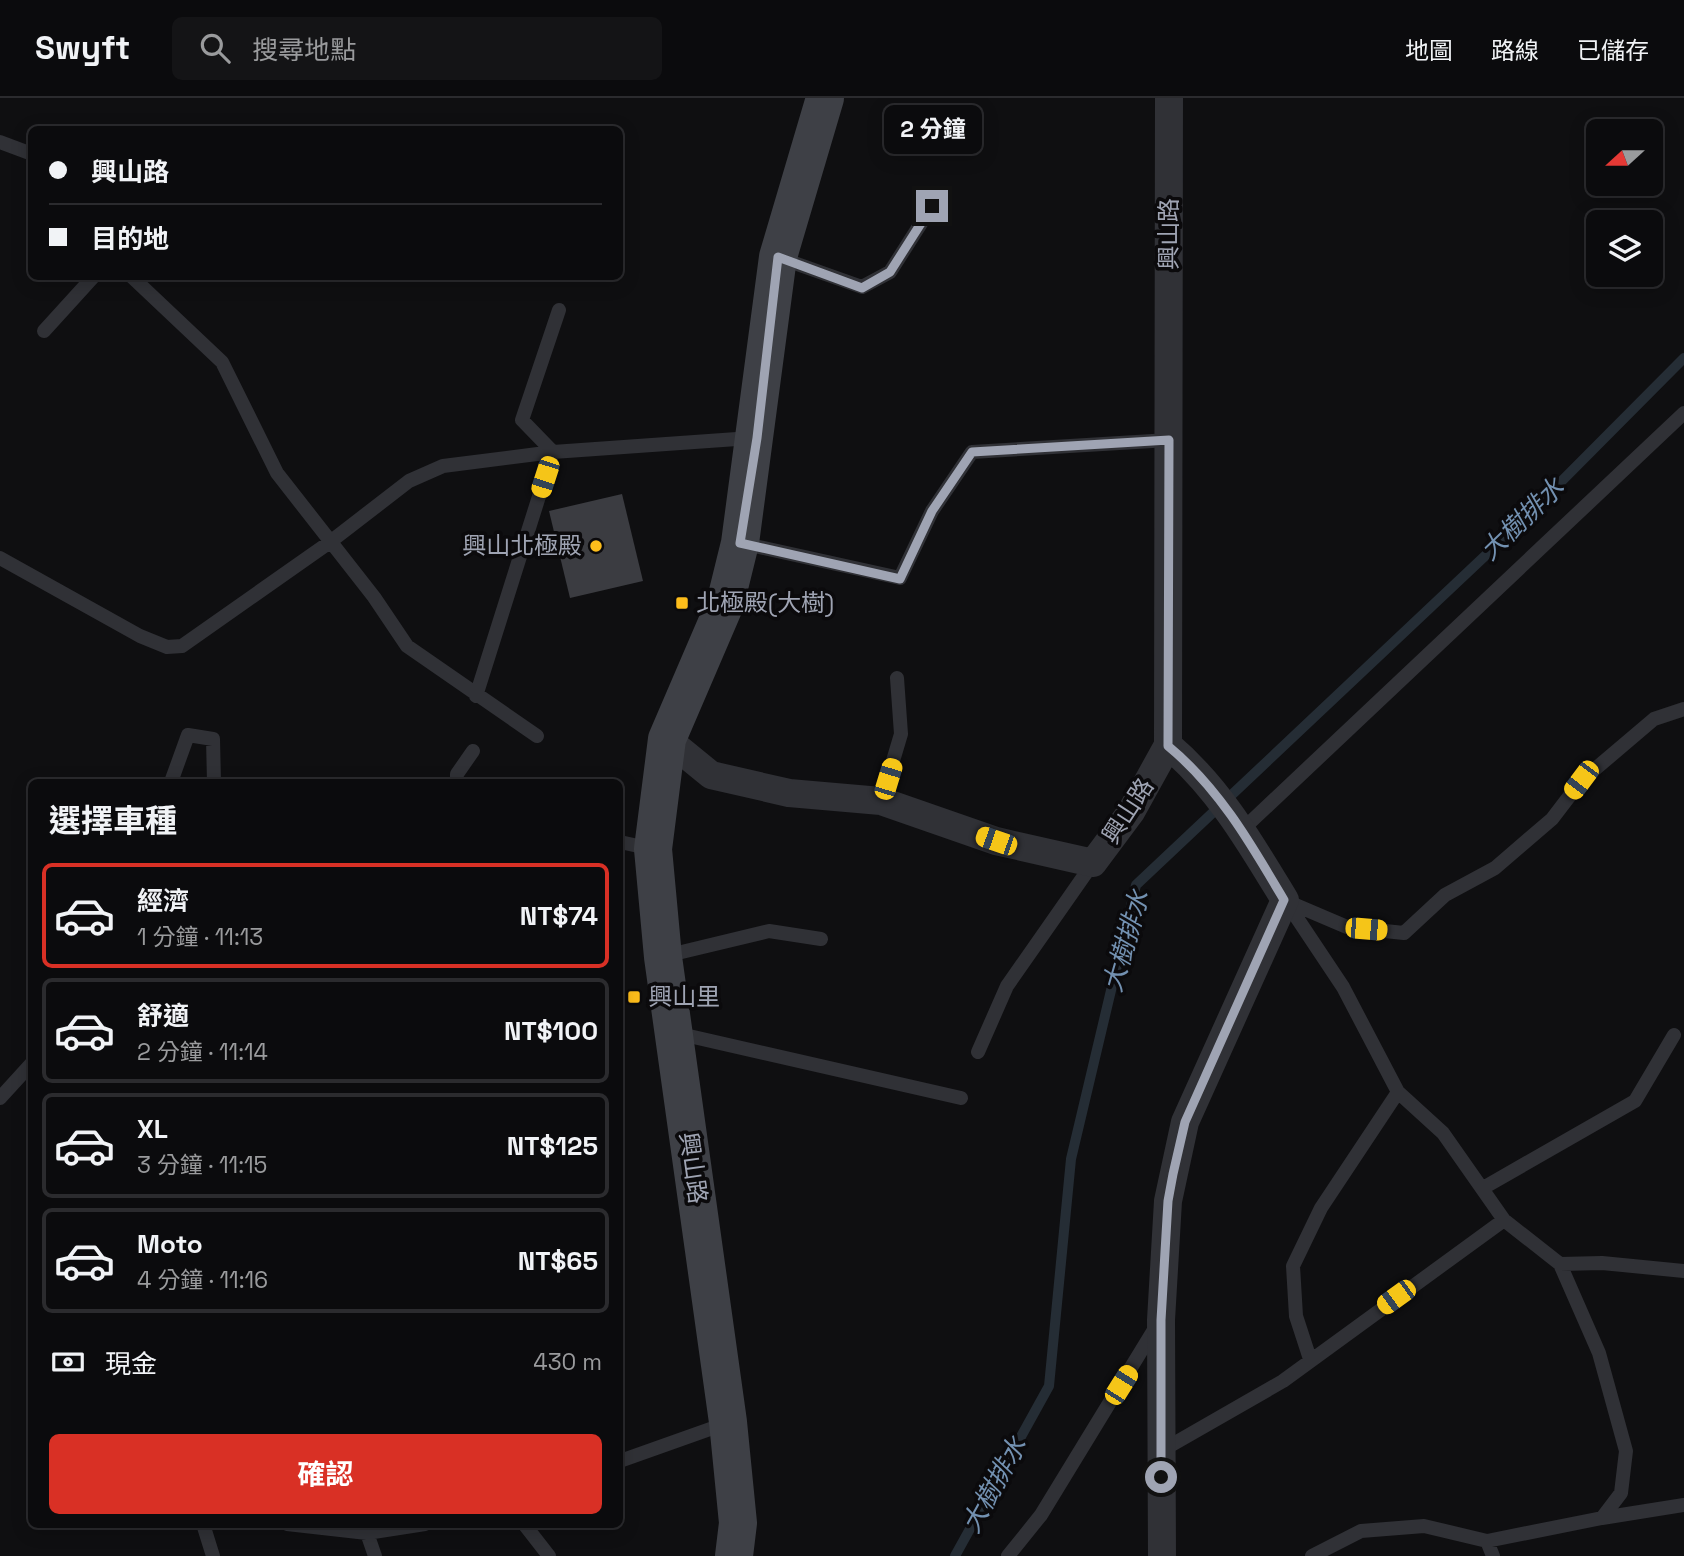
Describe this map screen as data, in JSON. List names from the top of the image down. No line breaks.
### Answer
{"streets":{"main road":["興山路"]},"water":["大樹排水"],"places":{"other":["興山北極殿"],"transit":["北極殿(大樹)","興山里"]},"north":"left","page":{"header":"Swyft","search":"搜尋地點","nav":["地圖","路線","已儲存"],"bubble":"2 分鐘","banner":["興山路","目的地"],"heading":"選擇車種","list":[{"name":"經濟","note":"1 分鐘 · 11:13","value":"NT$74"},{"name":"舒適","note":"2 分鐘 · 11:14","value":"NT$100"},{"name":"XL","note":"3 分鐘 · 11:15","value":"NT$125"},{"name":"Moto","note":"4 分鐘 · 11:16","value":"NT$65"}],"pay":["現金","430 m"],"buttons":"確認"}}
